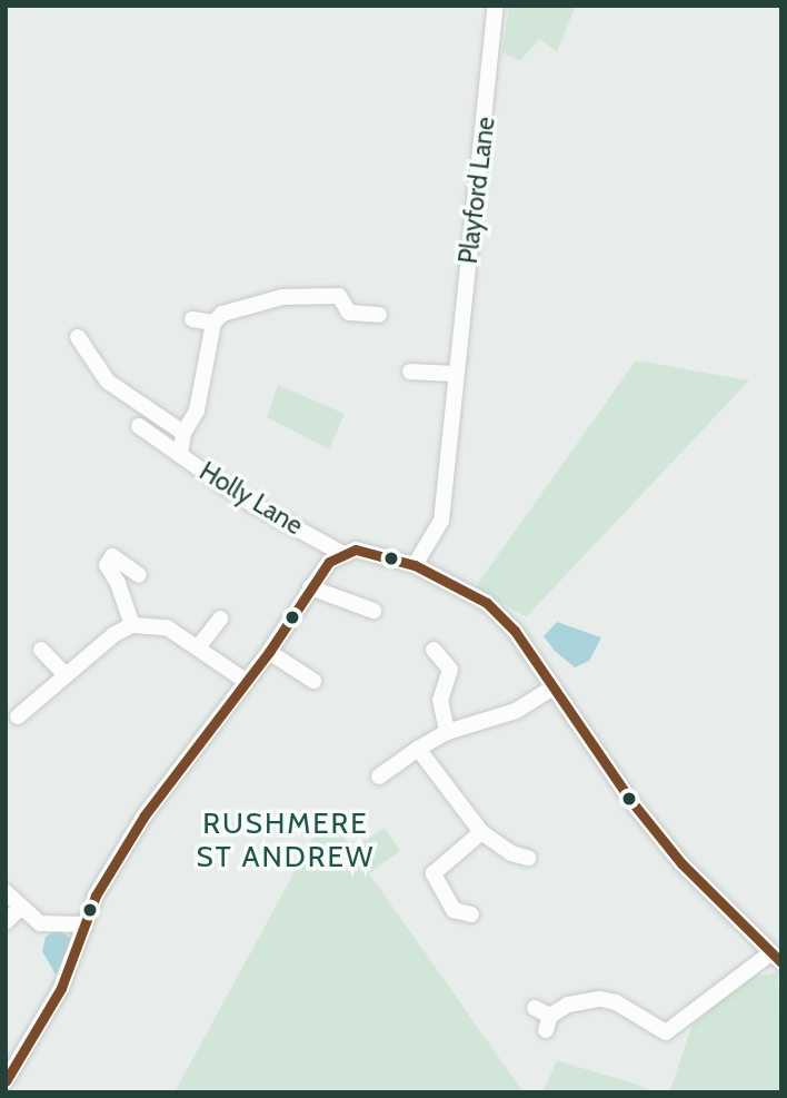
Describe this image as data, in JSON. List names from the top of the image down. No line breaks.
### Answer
{"streets":{"street":["Playford Lane","Holly Lane"]},"districts":["RUSHMERE ST ANDREW"]}
